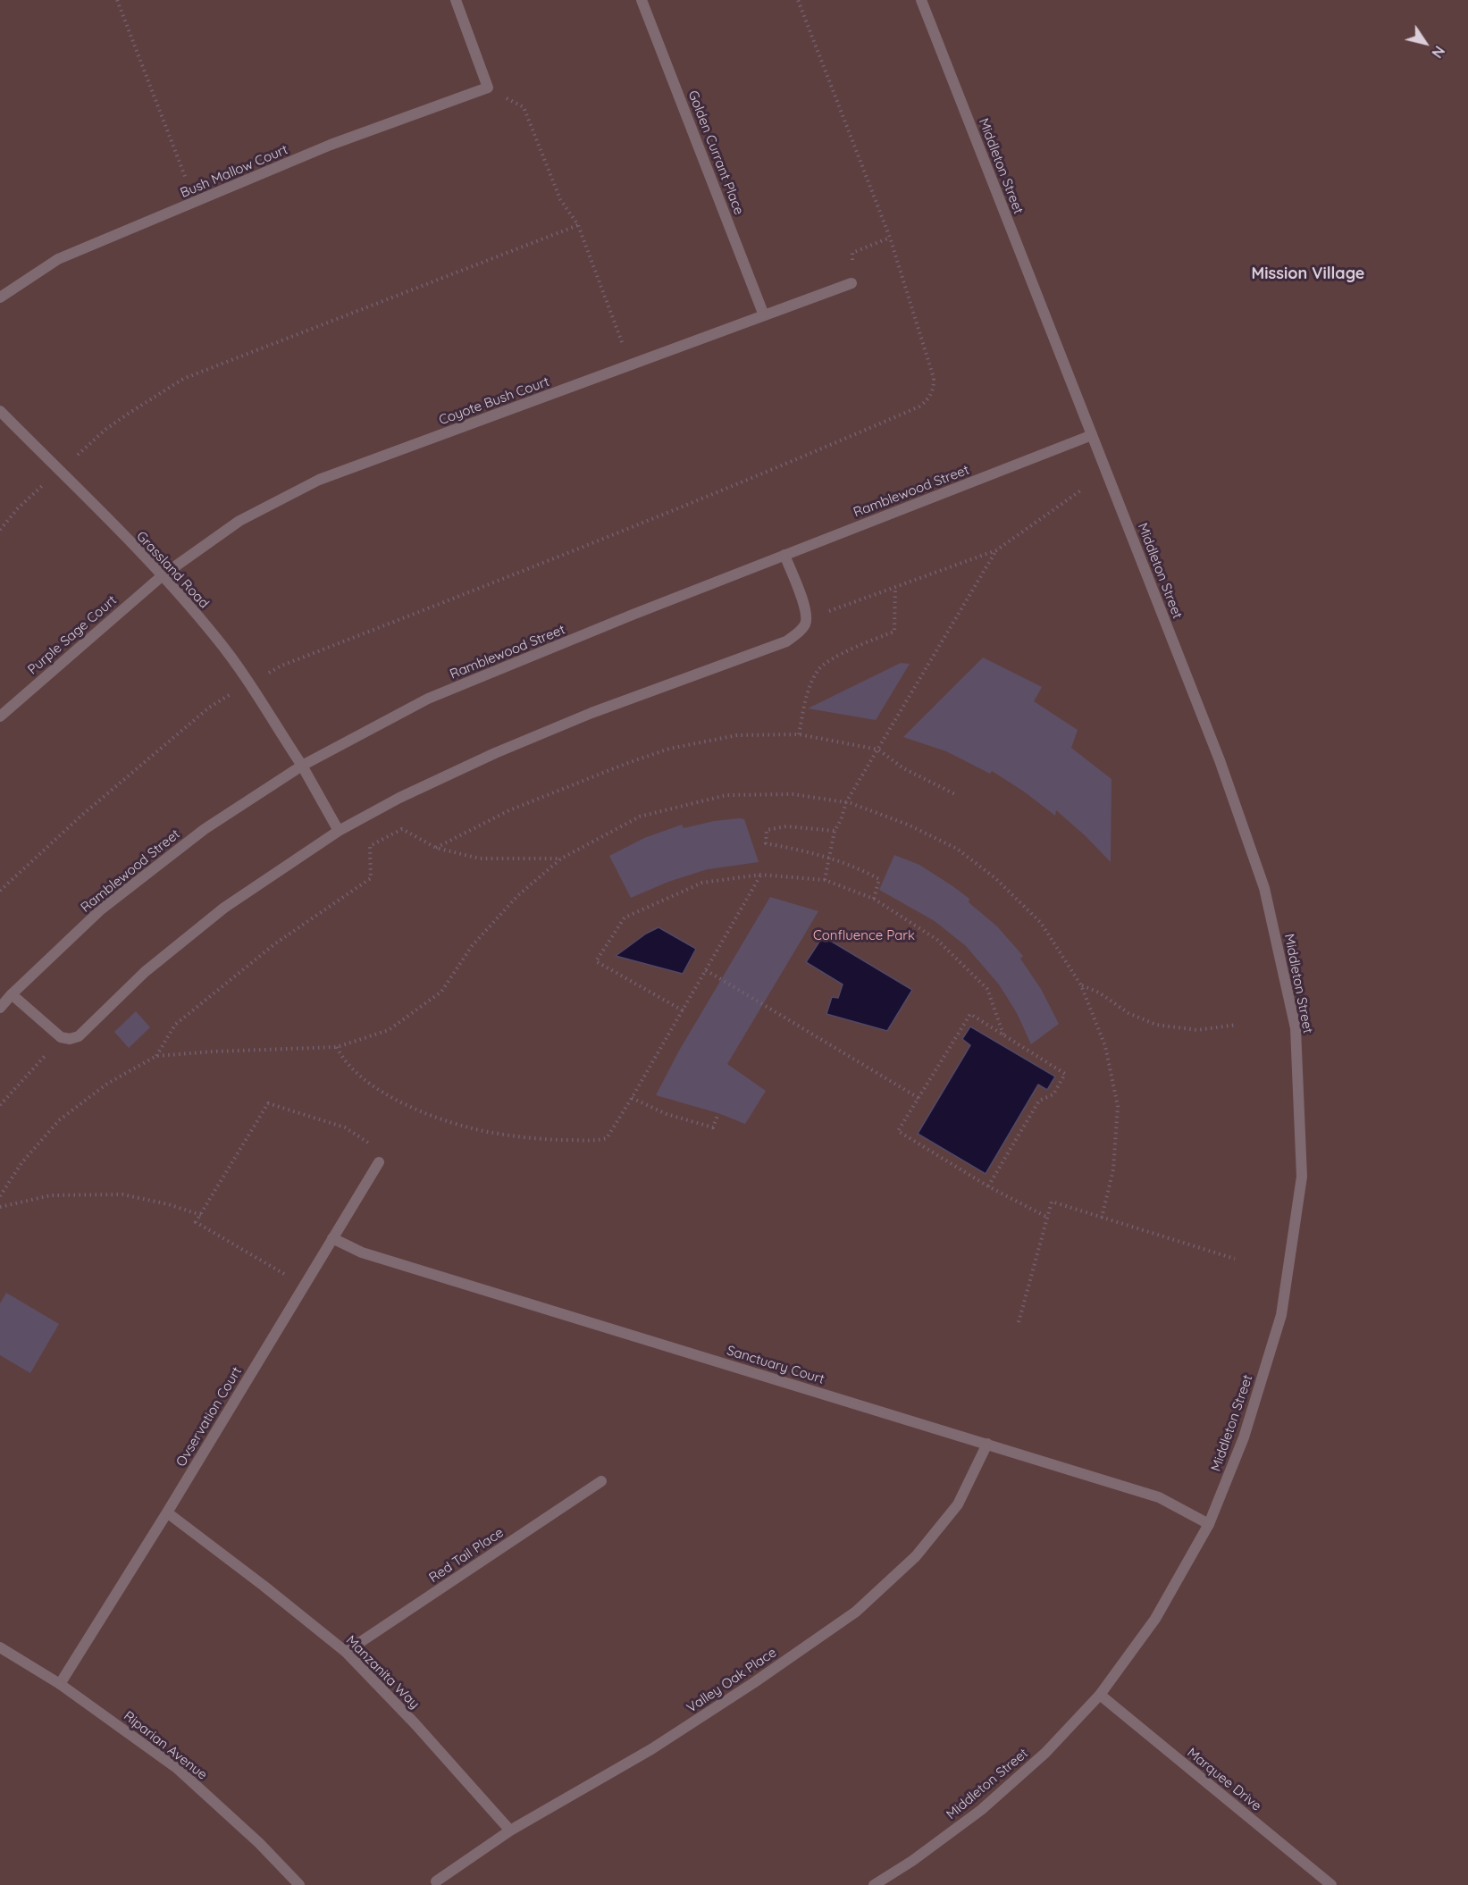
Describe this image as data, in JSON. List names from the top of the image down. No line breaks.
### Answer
{"streets":{"street":["Golden Currant Place","Middleton Street","Bush Mallow Court","Coyote Bush Court","Ramblewood Street","Grassland Road","Purple Sage Court","Sanctuary Court","Ovservation Court","Red Tail Place","Manzanita Way","Valley Oak Place","Riparian Avenue","Marquee Drive"]},"crossings":[["Golden Currant Place","Coyote Bush Court"],["Middleton Street","Ramblewood Street"],["Middleton Street","Sanctuary Court"],["Middleton Street","Marquee Drive"],["Coyote Bush Court","Grassland Road"],["Coyote Bush Court","Purple Sage Court"],["Ramblewood Street","Grassland Road"],["Grassland Road","Purple Sage Court"],["Sanctuary Court","Ovservation Court"],["Sanctuary Court","Valley Oak Place"],["Ovservation Court","Manzanita Way"],["Ovservation Court","Riparian Avenue"],["Red Tail Place","Manzanita Way"],["Manzanita Way","Valley Oak Place"]],"districts":["Mission Village"],"parks":["Confluence Park"],"north":"bottom right"}
